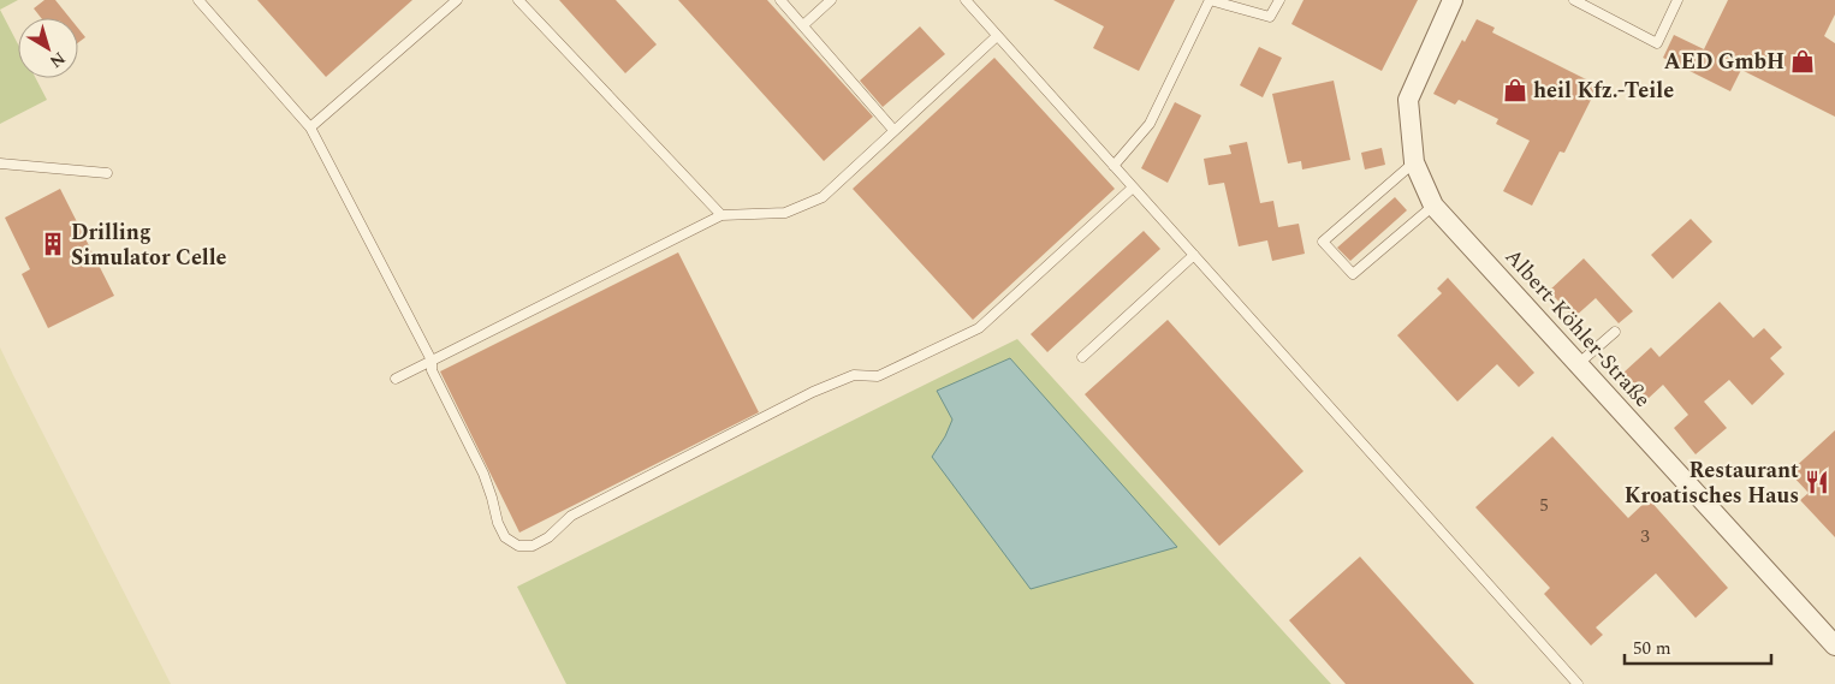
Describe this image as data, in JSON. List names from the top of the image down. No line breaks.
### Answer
{"streets":{"street":["Albert-Köhler-Straße"]},"places":{"shop":["AED GmbH","heil Kfz.-Teile"],"building":["Drilling Simulator Celle"],"restaurant":["Restaurant Kroatisches Haus"]},"house_numbers":["5","3"],"scale_bar":"50 m","north":"bottom right"}
